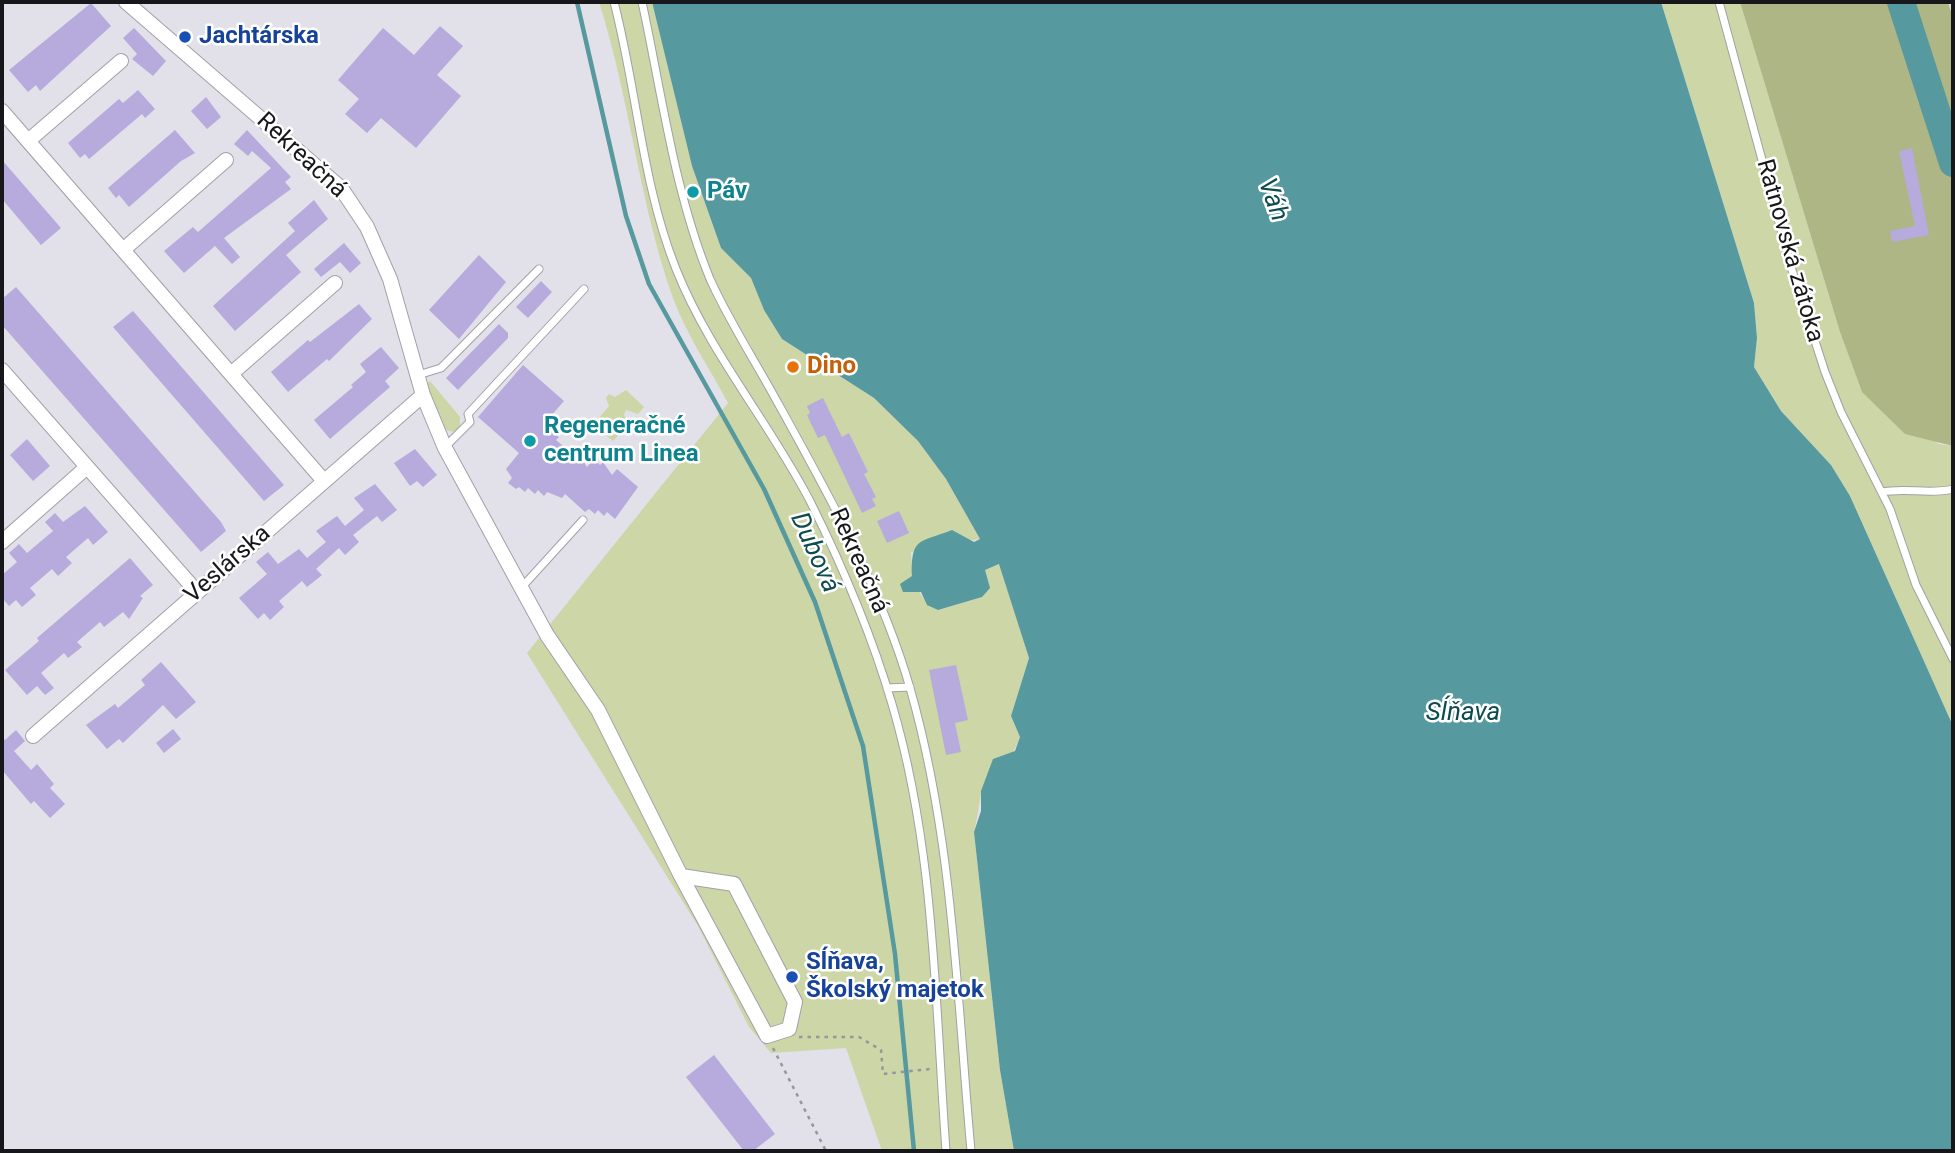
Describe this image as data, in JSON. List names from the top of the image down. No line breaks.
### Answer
{"streets":{"street":["Rekreačná","Veslárska"],"lane":["Ratnovská zátoka"]},"crossings":[["Rekreačná","Veslárska"]],"water":["Váh","Dubová","Sĺňava"],"places":["Jachtárska","Páv","Dino","Regeneračné centrum Linea","Sĺňava, Školský majetok"]}
